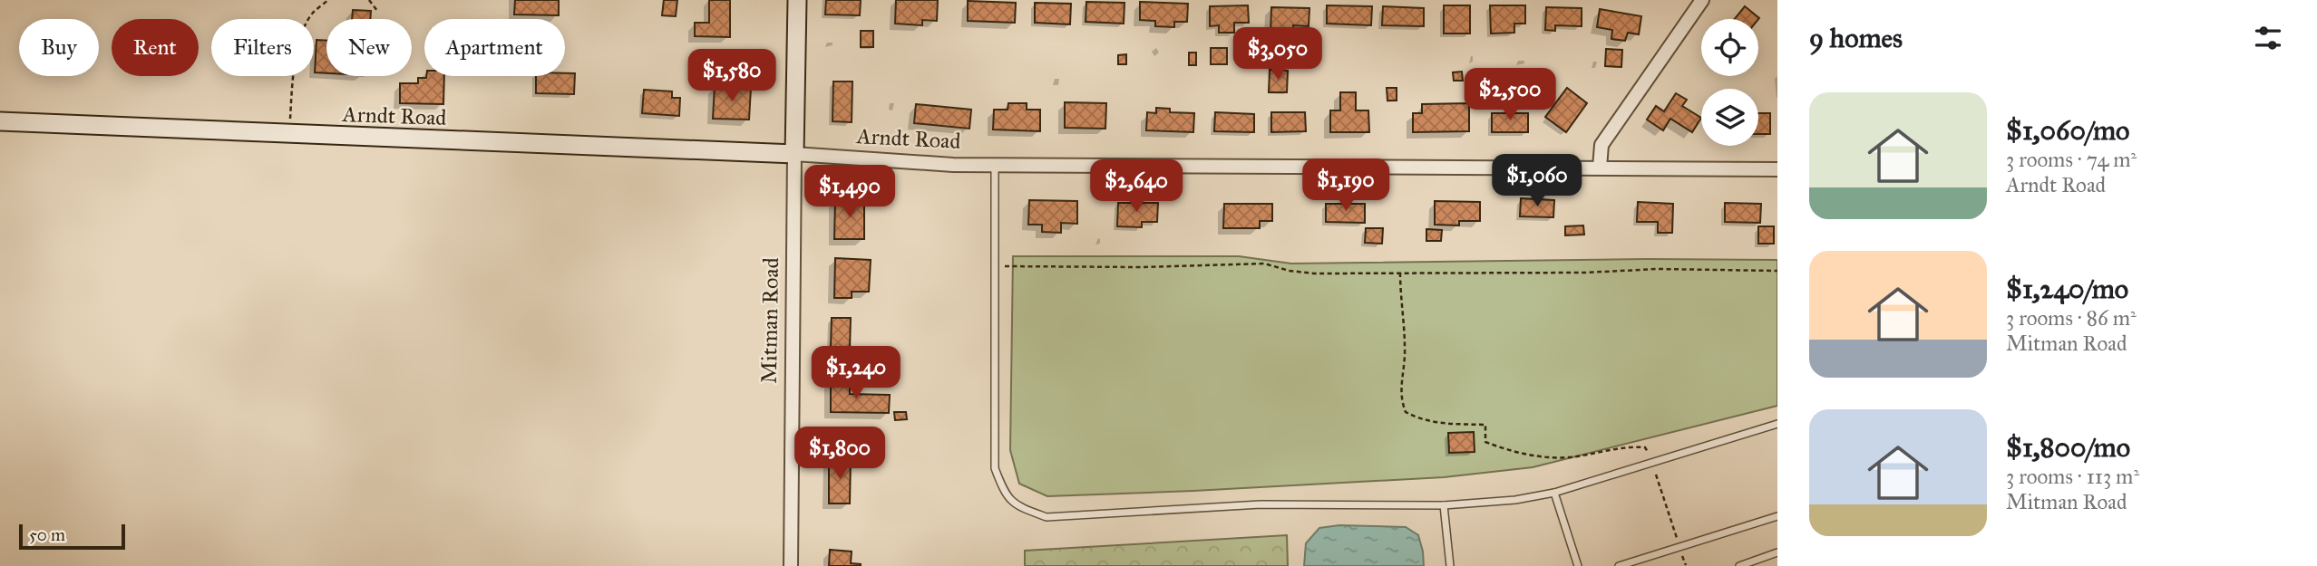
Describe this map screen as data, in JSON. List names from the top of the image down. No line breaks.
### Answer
{"streets":{"street":["Arndt Road","Mitman Road"]},"crossings":[["Arndt Road","Mitman Road"]],"scale_bar":"50 m","page":{"heading":"9 homes","chip":["Buy","Rent","Filters","New","Apartment"],"price":["$3,050","$1,580","$2,500","$1,060","$1,190","$2,640","$1,490","$1,240","$1,800"],"list":[{"name":"$1,060/mo","note":"3 rooms · 74 m² · Arndt Road"},{"name":"$1,240/mo","note":"3 rooms · 86 m² · Mitman Road"},{"name":"$1,800/mo","note":"3 rooms · 113 m² · Mitman Road"}],"scale":"50 m"}}
